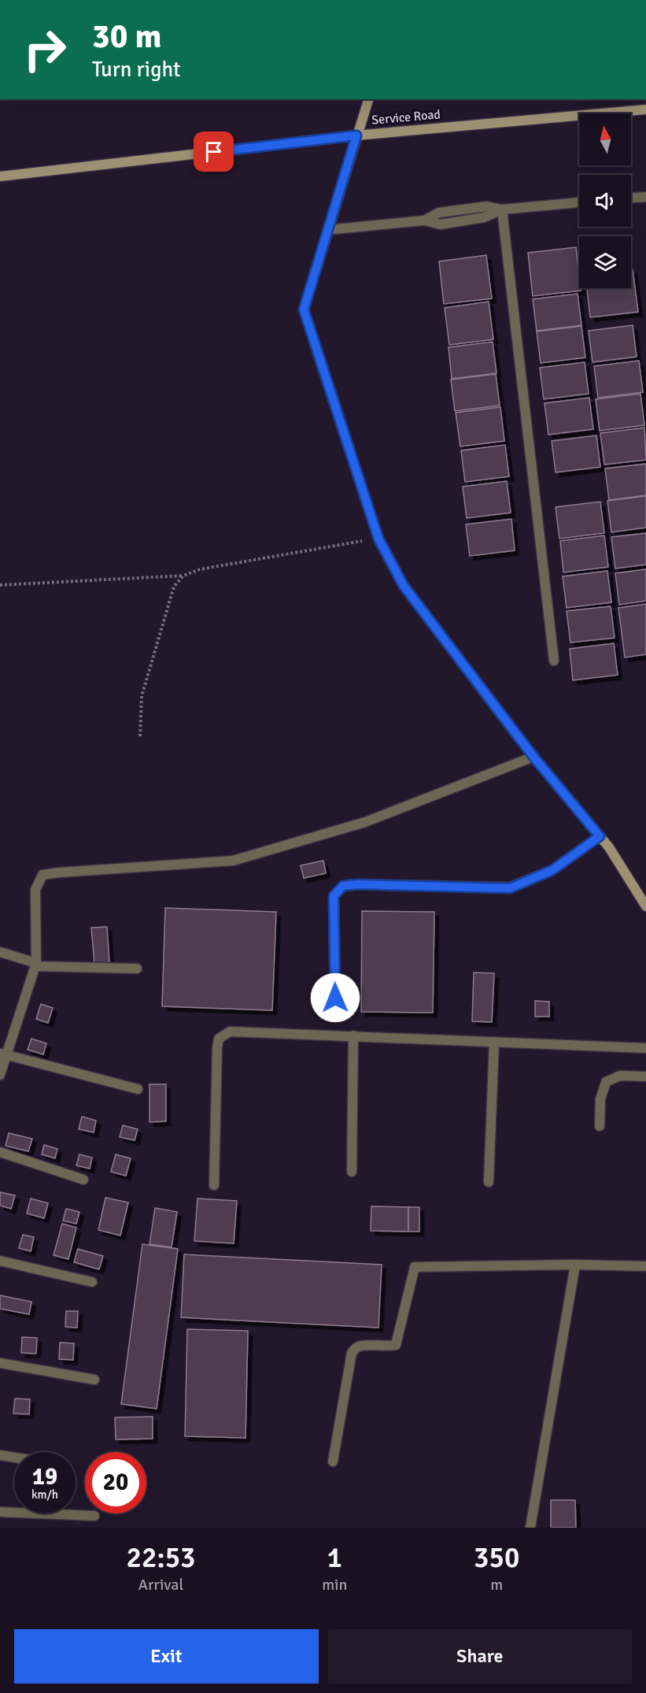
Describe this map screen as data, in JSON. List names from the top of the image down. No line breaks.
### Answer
{"streets":{"street":["Service Road"]},"north":"top","page":{"turn":["30 m","Turn right"],"speed":"19 km/h","limit":"20","eta":["22:53","Arrival","1","min","350","m"],"buttons":["Exit","Share"]}}
